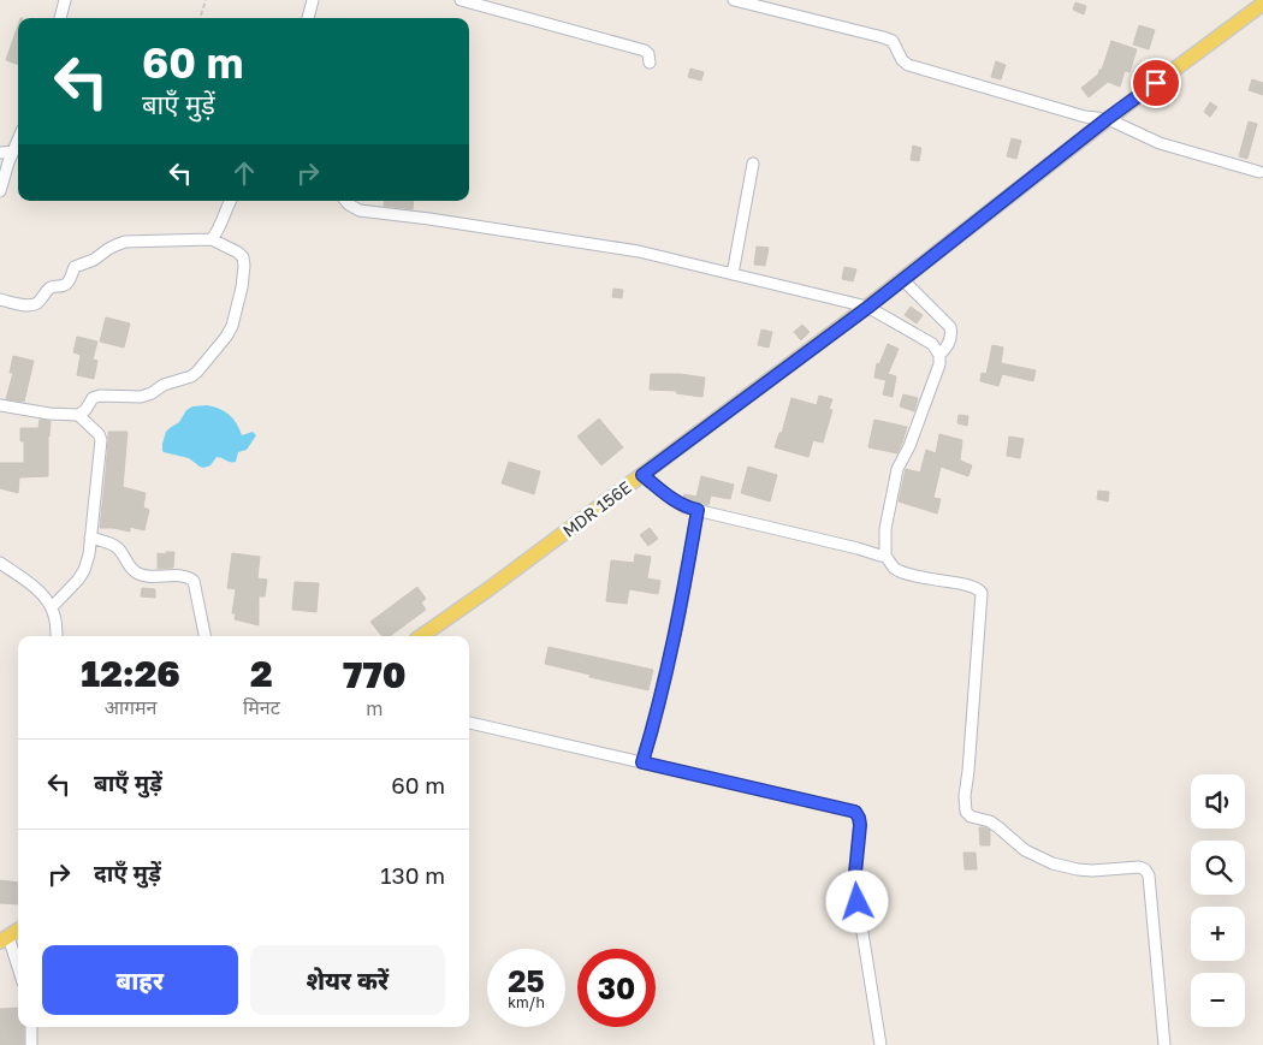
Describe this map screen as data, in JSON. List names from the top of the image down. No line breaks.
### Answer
{"streets":{"main road":["MDR 156E"]},"page":{"turn":["60 m","बाएँ मुड़ें"],"eta":["12:26","आगमन","2","मिनट","770","m"],"list":[{"name":"बाएँ मुड़ें","value":"60 m"},{"name":"दाएँ मुड़ें","value":"130 m"}],"map_buttons":["+","−"],"buttons":["बाहर","शेयर करें"],"speed":"25 km/h","limit":"30"}}
